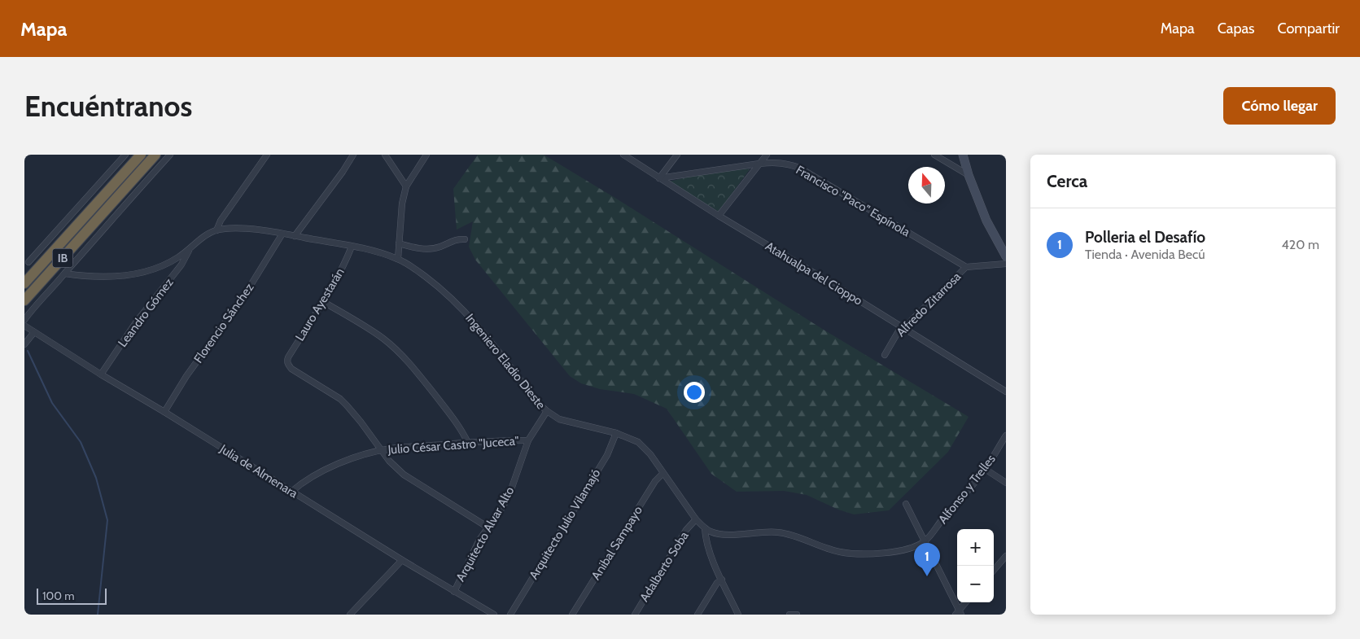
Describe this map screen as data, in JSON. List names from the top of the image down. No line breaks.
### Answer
{"streets":{"highway":["IB"],"street":["Francisco \"Paco\" Espínola","Atahualpa del Cioppo","Lauro Ayestarán","Alfredo Zitarrosa","Leandro Gómez","Florencio Sánchez","Ingeniero Eladio Dieste","Julio César Castro \"Juceca\"","Julia de Almenara","Alfonso y Trelles","Arquitecto Julio Vilamajó","Arquitecto Alvar Alto","Anibal Sampayo","Adalberto Soba"]},"crossings":[["Francisco \"Paco\" Espínola","Atahualpa del Cioppo"],["Francisco \"Paco\" Espínola","Alfredo Zitarrosa"],["Atahualpa del Cioppo","Alfredo Zitarrosa"],["Lauro Ayestarán","Ingeniero Eladio Dieste"],["Lauro Ayestarán","Julio César Castro \"Juceca\""],["Leandro Gómez","Ingeniero Eladio Dieste"],["Leandro Gómez","Julia de Almenara"],["Florencio Sánchez","Ingeniero Eladio Dieste"],["Florencio Sánchez","Julia de Almenara"],["Ingeniero Eladio Dieste","Alfonso y Trelles"],["Ingeniero Eladio Dieste","Arquitecto Julio Vilamajó"],["Ingeniero Eladio Dieste","Arquitecto Alvar Alto"],["Ingeniero Eladio Dieste","Anibal Sampayo"],["Ingeniero Eladio Dieste","Adalberto Soba"],["Julio César Castro \"Juceca\"","Julia de Almenara"],["Julio César Castro \"Juceca\"","Arquitecto Alvar Alto"],["Julia de Almenara","Arquitecto Alvar Alto"]],"scale_bar":"100 m","north":"top","page":{"header":"Mapa","nav":["Mapa","Capas","Compartir"],"buttons":"Cómo llegar","title":"Encuéntranos","heading":"Cerca","list":[{"mark":"1","name":"Polleria el Desafío","note":"Tienda · Avenida Becú","value":"420 m"}],"map_buttons":["+","−"],"pins":"1","scale":"100 m"}}
